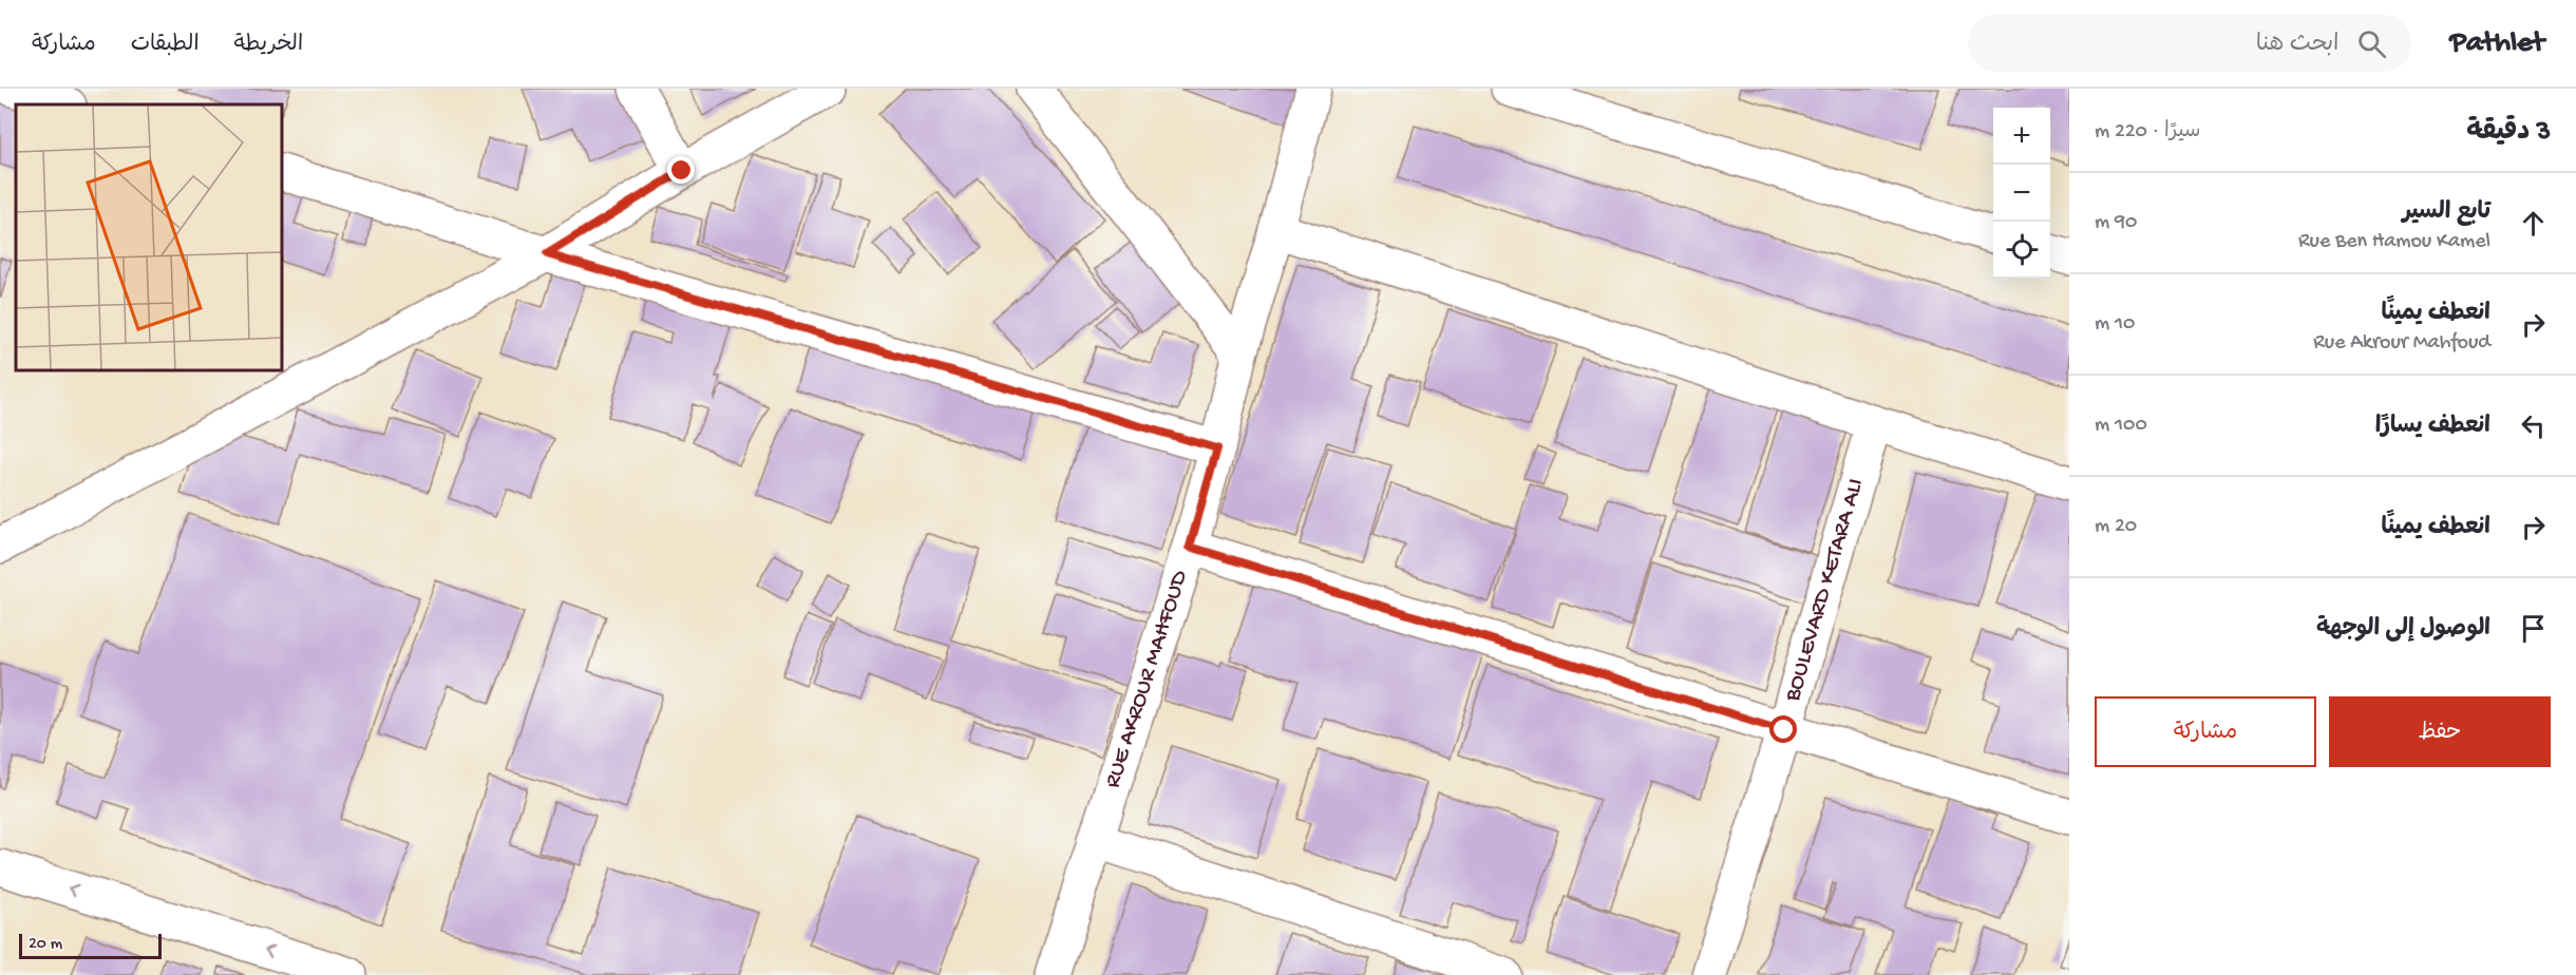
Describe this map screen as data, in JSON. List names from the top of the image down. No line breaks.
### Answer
{"streets":{"street":["BOULEVARD KETARA ALI","RUE AKROUR MAHFOUD"]},"scale_bar":"20 m","page":{"header":"Pathlet","search":"ابحث هنا","nav":["الخريطة","الطبقات","مشاركة"],"heading":["3 دقيقة","سيرًا · 220 m"],"map_buttons":["+","−"],"list":[["تابع السير","Rue Ben Hamou Kamel","90 m"],["انعطف يمينًا","Rue Akrour Mahfoud","10 m"],["انعطف يسارًا","100 m"],["انعطف يمينًا","20 m"],"الوصول إلى الوجهة"],"buttons":["حفظ","مشاركة"],"scale":"20 m"}}
